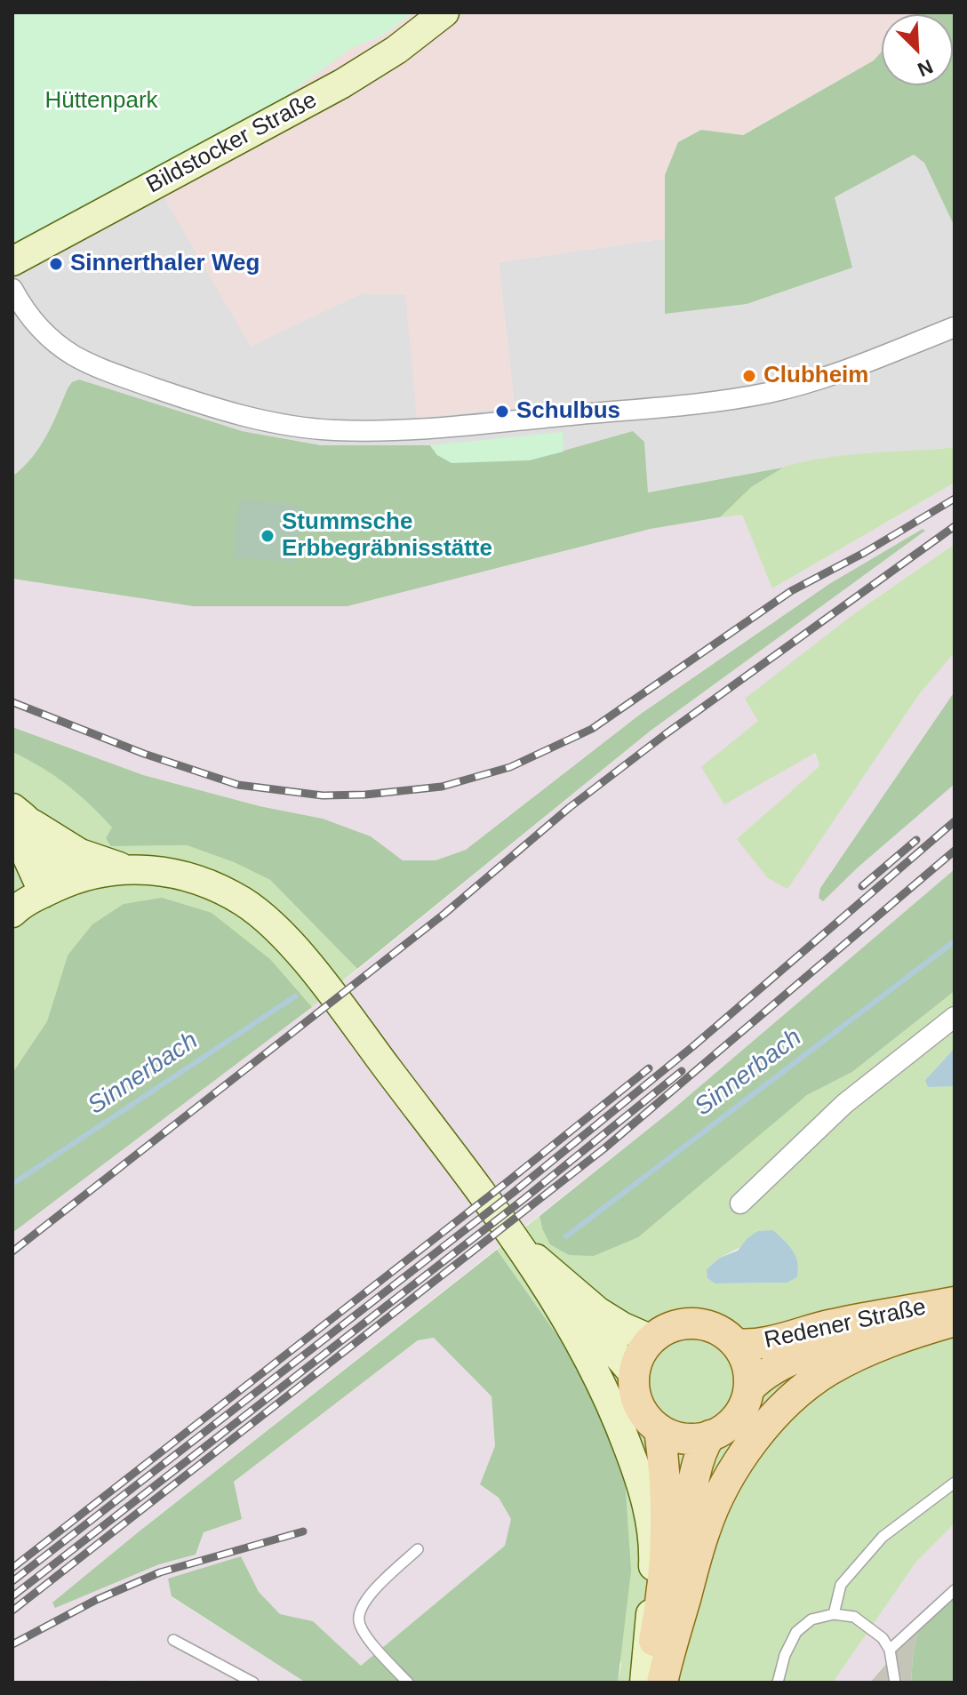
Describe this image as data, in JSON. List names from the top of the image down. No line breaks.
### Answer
{"streets":{"main road":["Bildstocker Straße","Redener Straße"]},"water":["Sinnerbach"],"parks":["Hüttenpark"],"places":["Sinnerthaler Weg","Clubheim","Schulbus","Stummsche Erbbegräbnisstätte"],"north":"bottom right"}
